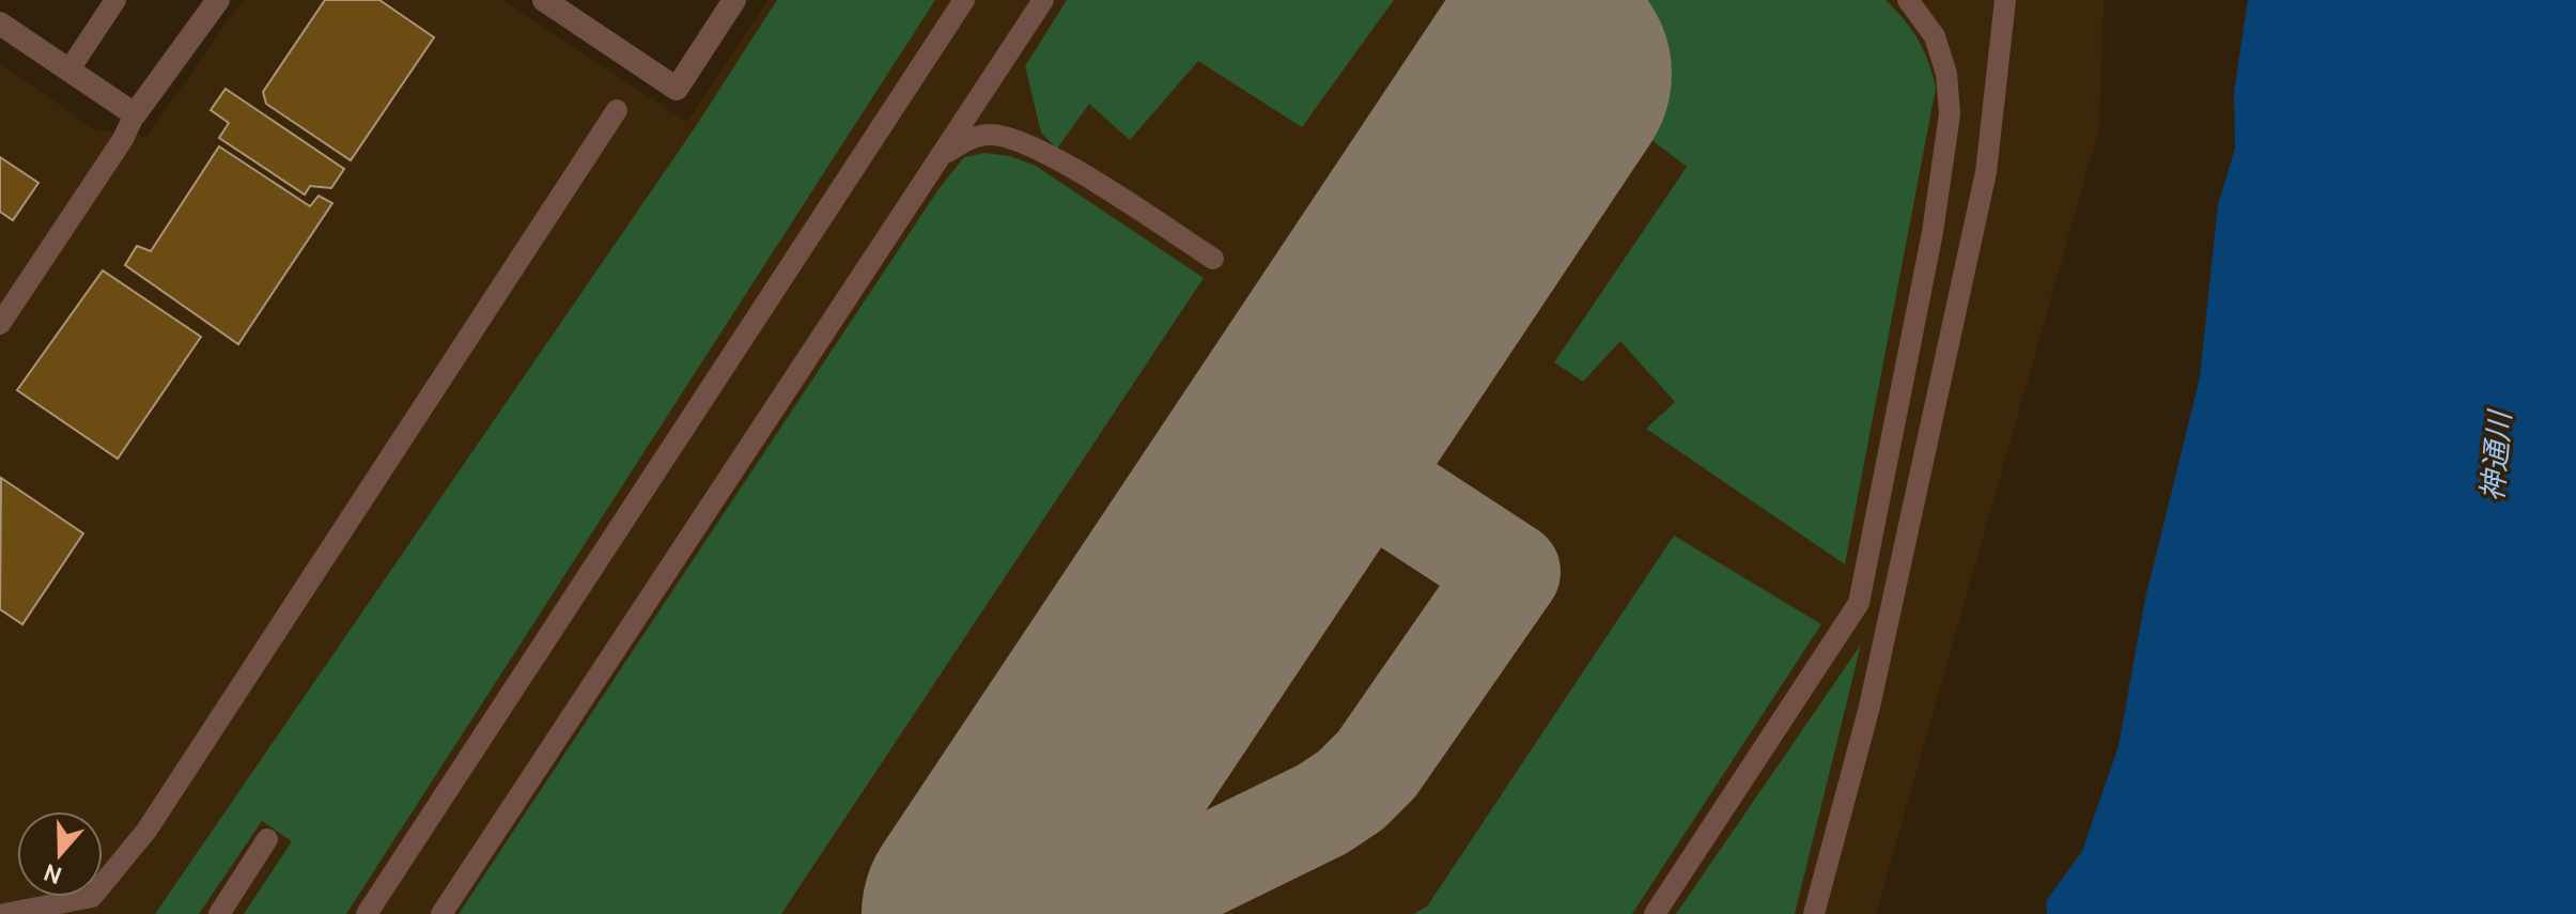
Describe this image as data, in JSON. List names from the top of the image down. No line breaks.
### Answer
{"water":["神通川"],"north":"bottom"}
